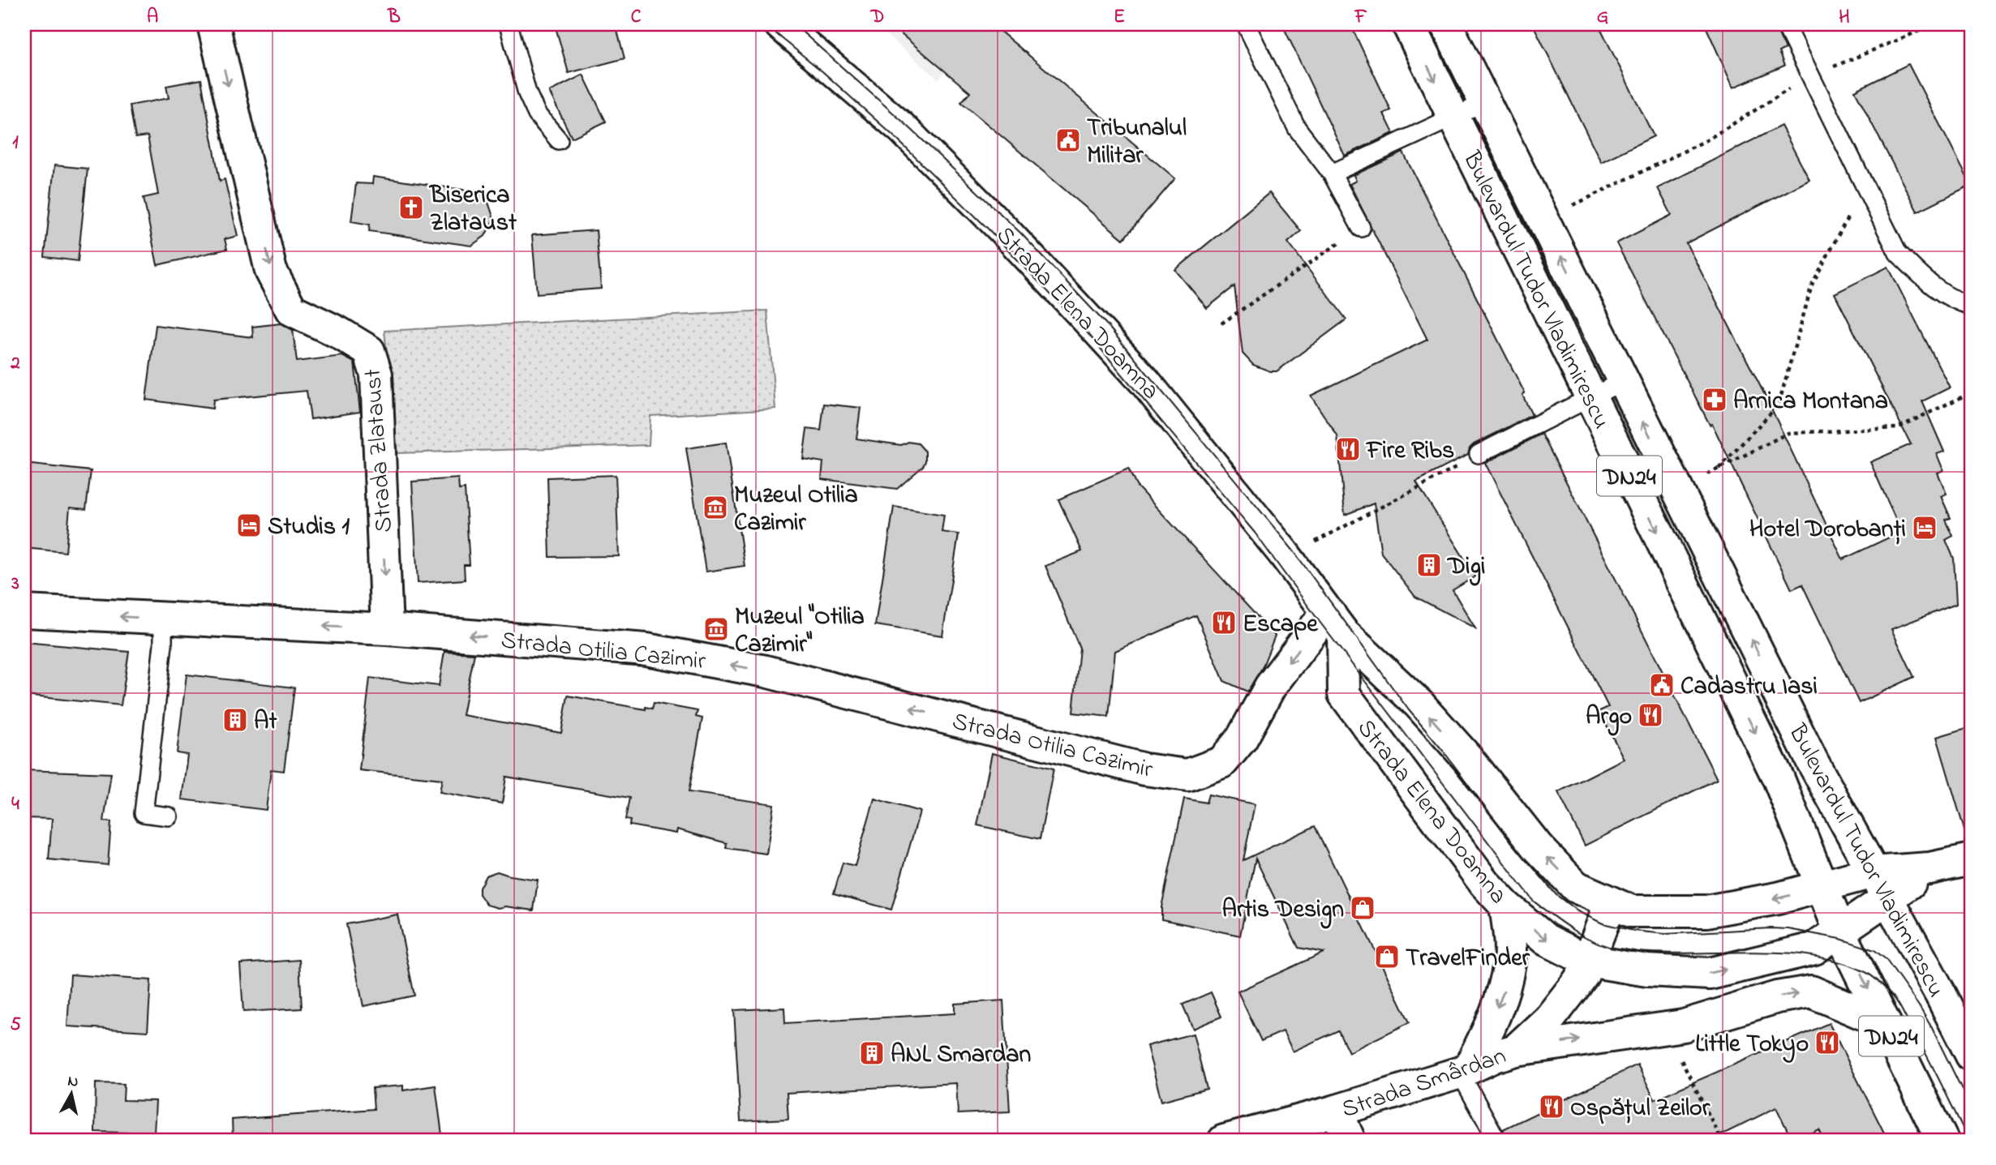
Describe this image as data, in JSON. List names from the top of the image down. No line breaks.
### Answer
{"streets":{"main road":["Bulevardul Tudor Vladimirescu","Strada Elena Doamna","Strada Zlataust","DN24","Strada Otilia Cazimir","Strada Smârdan"]},"crossings":[["Bulevardul Tudor Vladimirescu","Strada Elena Doamna"],["Strada Elena Doamna","Strada Otilia Cazimir"],["Strada Elena Doamna","Strada Smârdan"],["Strada Zlataust","Strada Otilia Cazimir"]],"one_way":["Strada Zlataust","Strada Otilia Cazimir"],"places":{"public building":["Tribunalul Militar","Cadastru Iasi"],"church":["Biserica Zlataust"],"pharmacy":["Arnica Montana"],"restaurant":["Fire Ribs","Escape","Argo","Little Tokyo","Ospățul Zeilor"],"museum":["Muzeul Otilia Cazimir","Muzeul \"Otilia Cazimir\""],"hotel":["Studis 1","Hotel Dorobanți"],"building":["Digi","At","ANL Smardan"],"shop":["Artis Design","TravelFinder"]},"north":"top","grid":{"columns":["A","B","C","D","E","F","G","H"],"rows":["1","2","3","4","5"]}}
